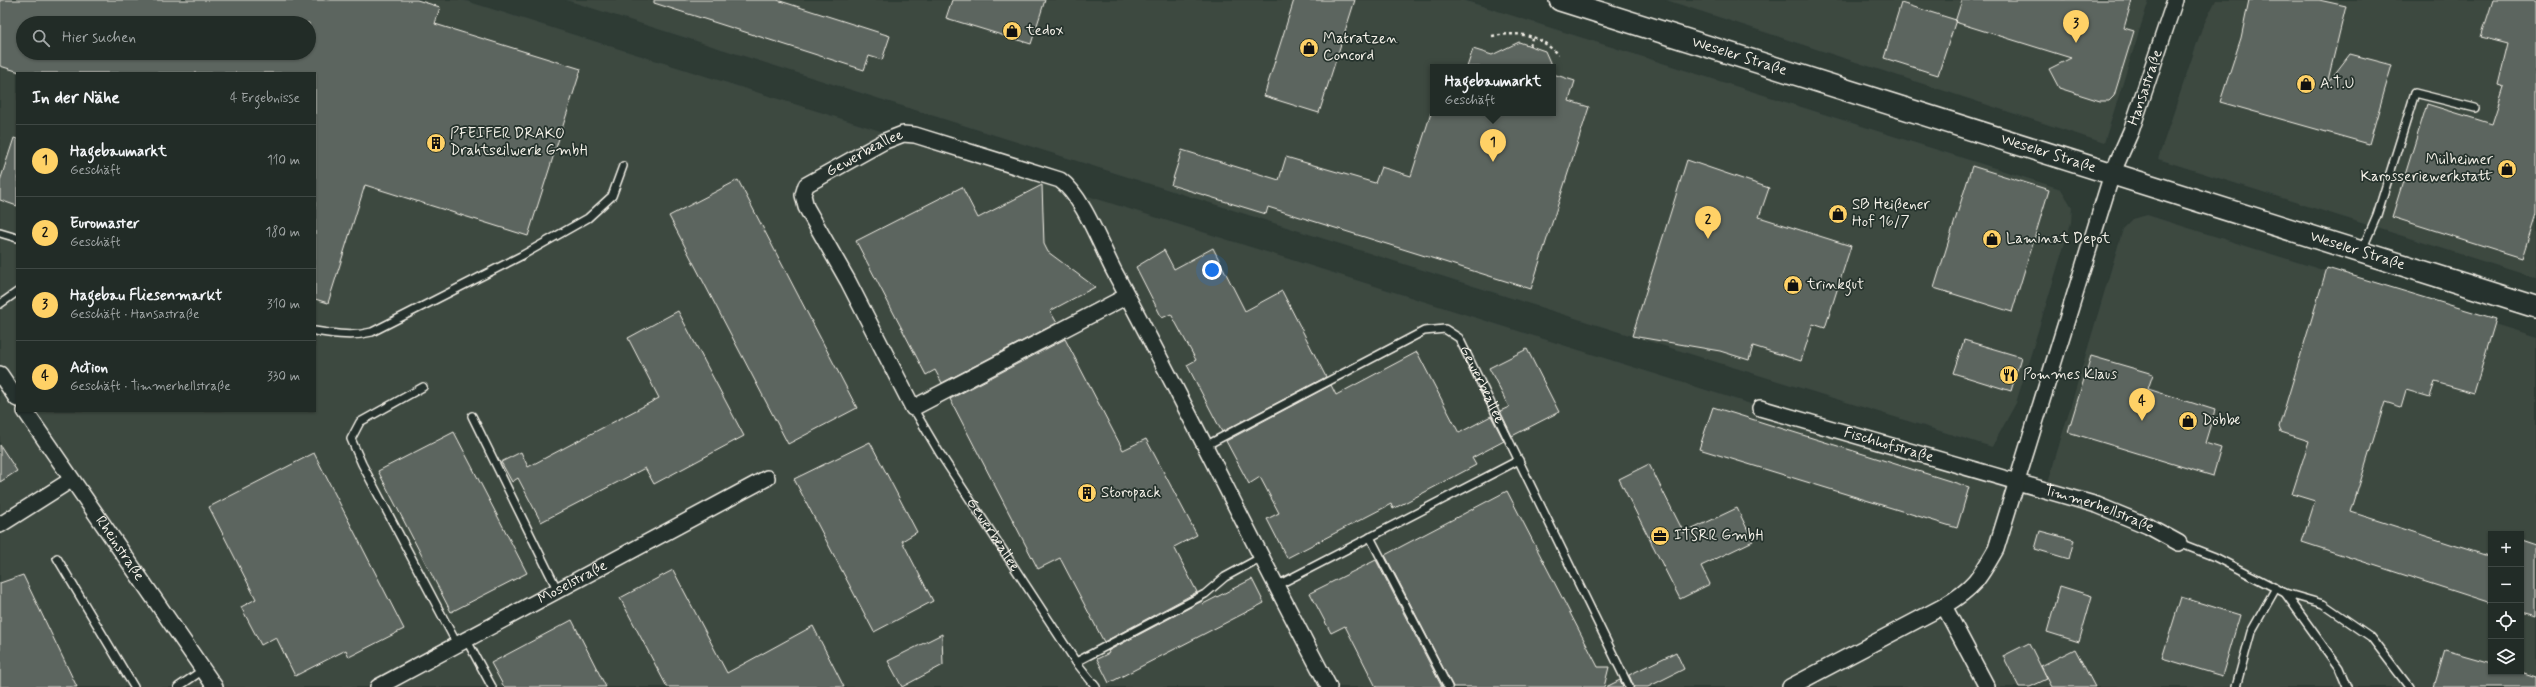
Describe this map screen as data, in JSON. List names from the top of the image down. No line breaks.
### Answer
{"streets":{"main road":["Weseler Straße"],"street":["Hansastraße","Gewerbeallee","Fischhofstraße","Timmerhellstraße","Rheinstraße","Moselstraße"]},"crossings":[["Weseler Straße","Hansastraße"],["Fischhofstraße","Timmerhellstraße"]],"places":{"shop":["tedox","Matratzen Concord","A.T.U","Mülheimer Karosseriewerkstatt","SB Heißener Hof 16/7","Laminat Depot","trinkgut","Döbbe"],"building":["PFEIFER DRAKO Drahtseilwerk GmbH","Storopack"],"restaurant":["Pommes Klaus"],"office":["ITSRR GmbH"]},"page":{"pins":["3","1","2","4"],"search":"Hier suchen","popup":["Hagebaumarkt","Geschäft"],"heading":["In der Nähe","4 Ergebnisse"],"list":[{"mark":"1","name":"Hagebaumarkt","note":"Geschäft","value":"110 m"},{"mark":"2","name":"Euromaster","note":"Geschäft","value":"180 m"},{"mark":"3","name":"Hagebau Fliesenmarkt","note":"Geschäft · Hansastraße","value":"310 m"},{"mark":"4","name":"Action","note":"Geschäft · Timmerhellstraße","value":"330 m"}],"map_buttons":["+","−"]}}
